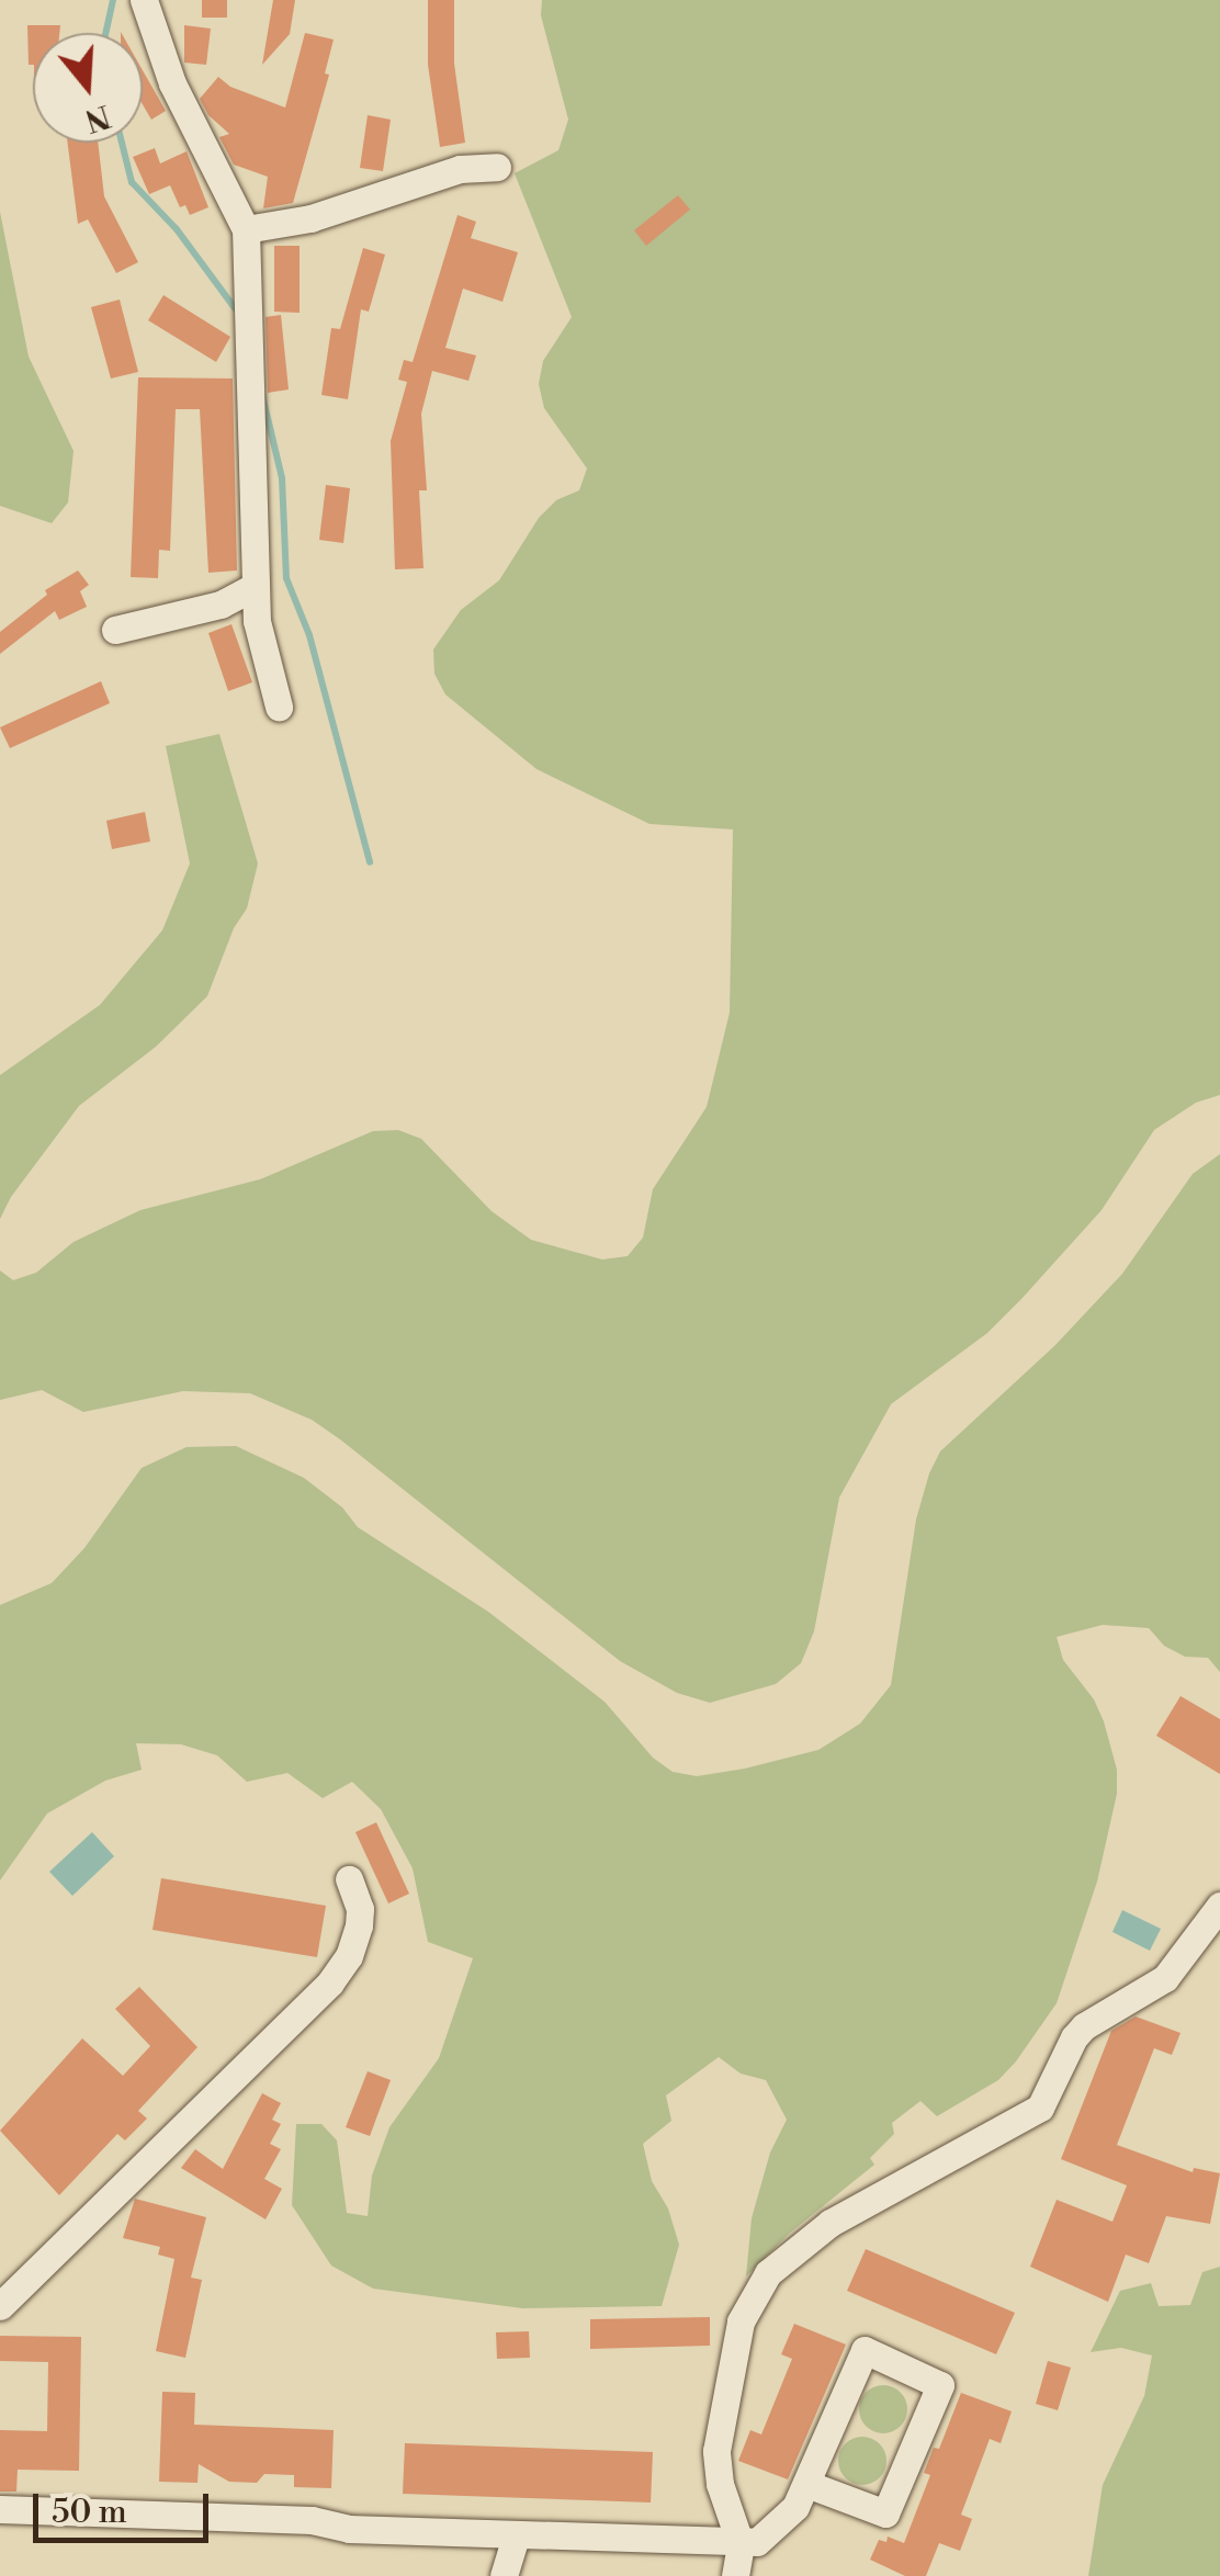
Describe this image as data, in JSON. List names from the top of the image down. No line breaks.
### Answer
{"scale_bar":"50 m","north":"bottom"}
